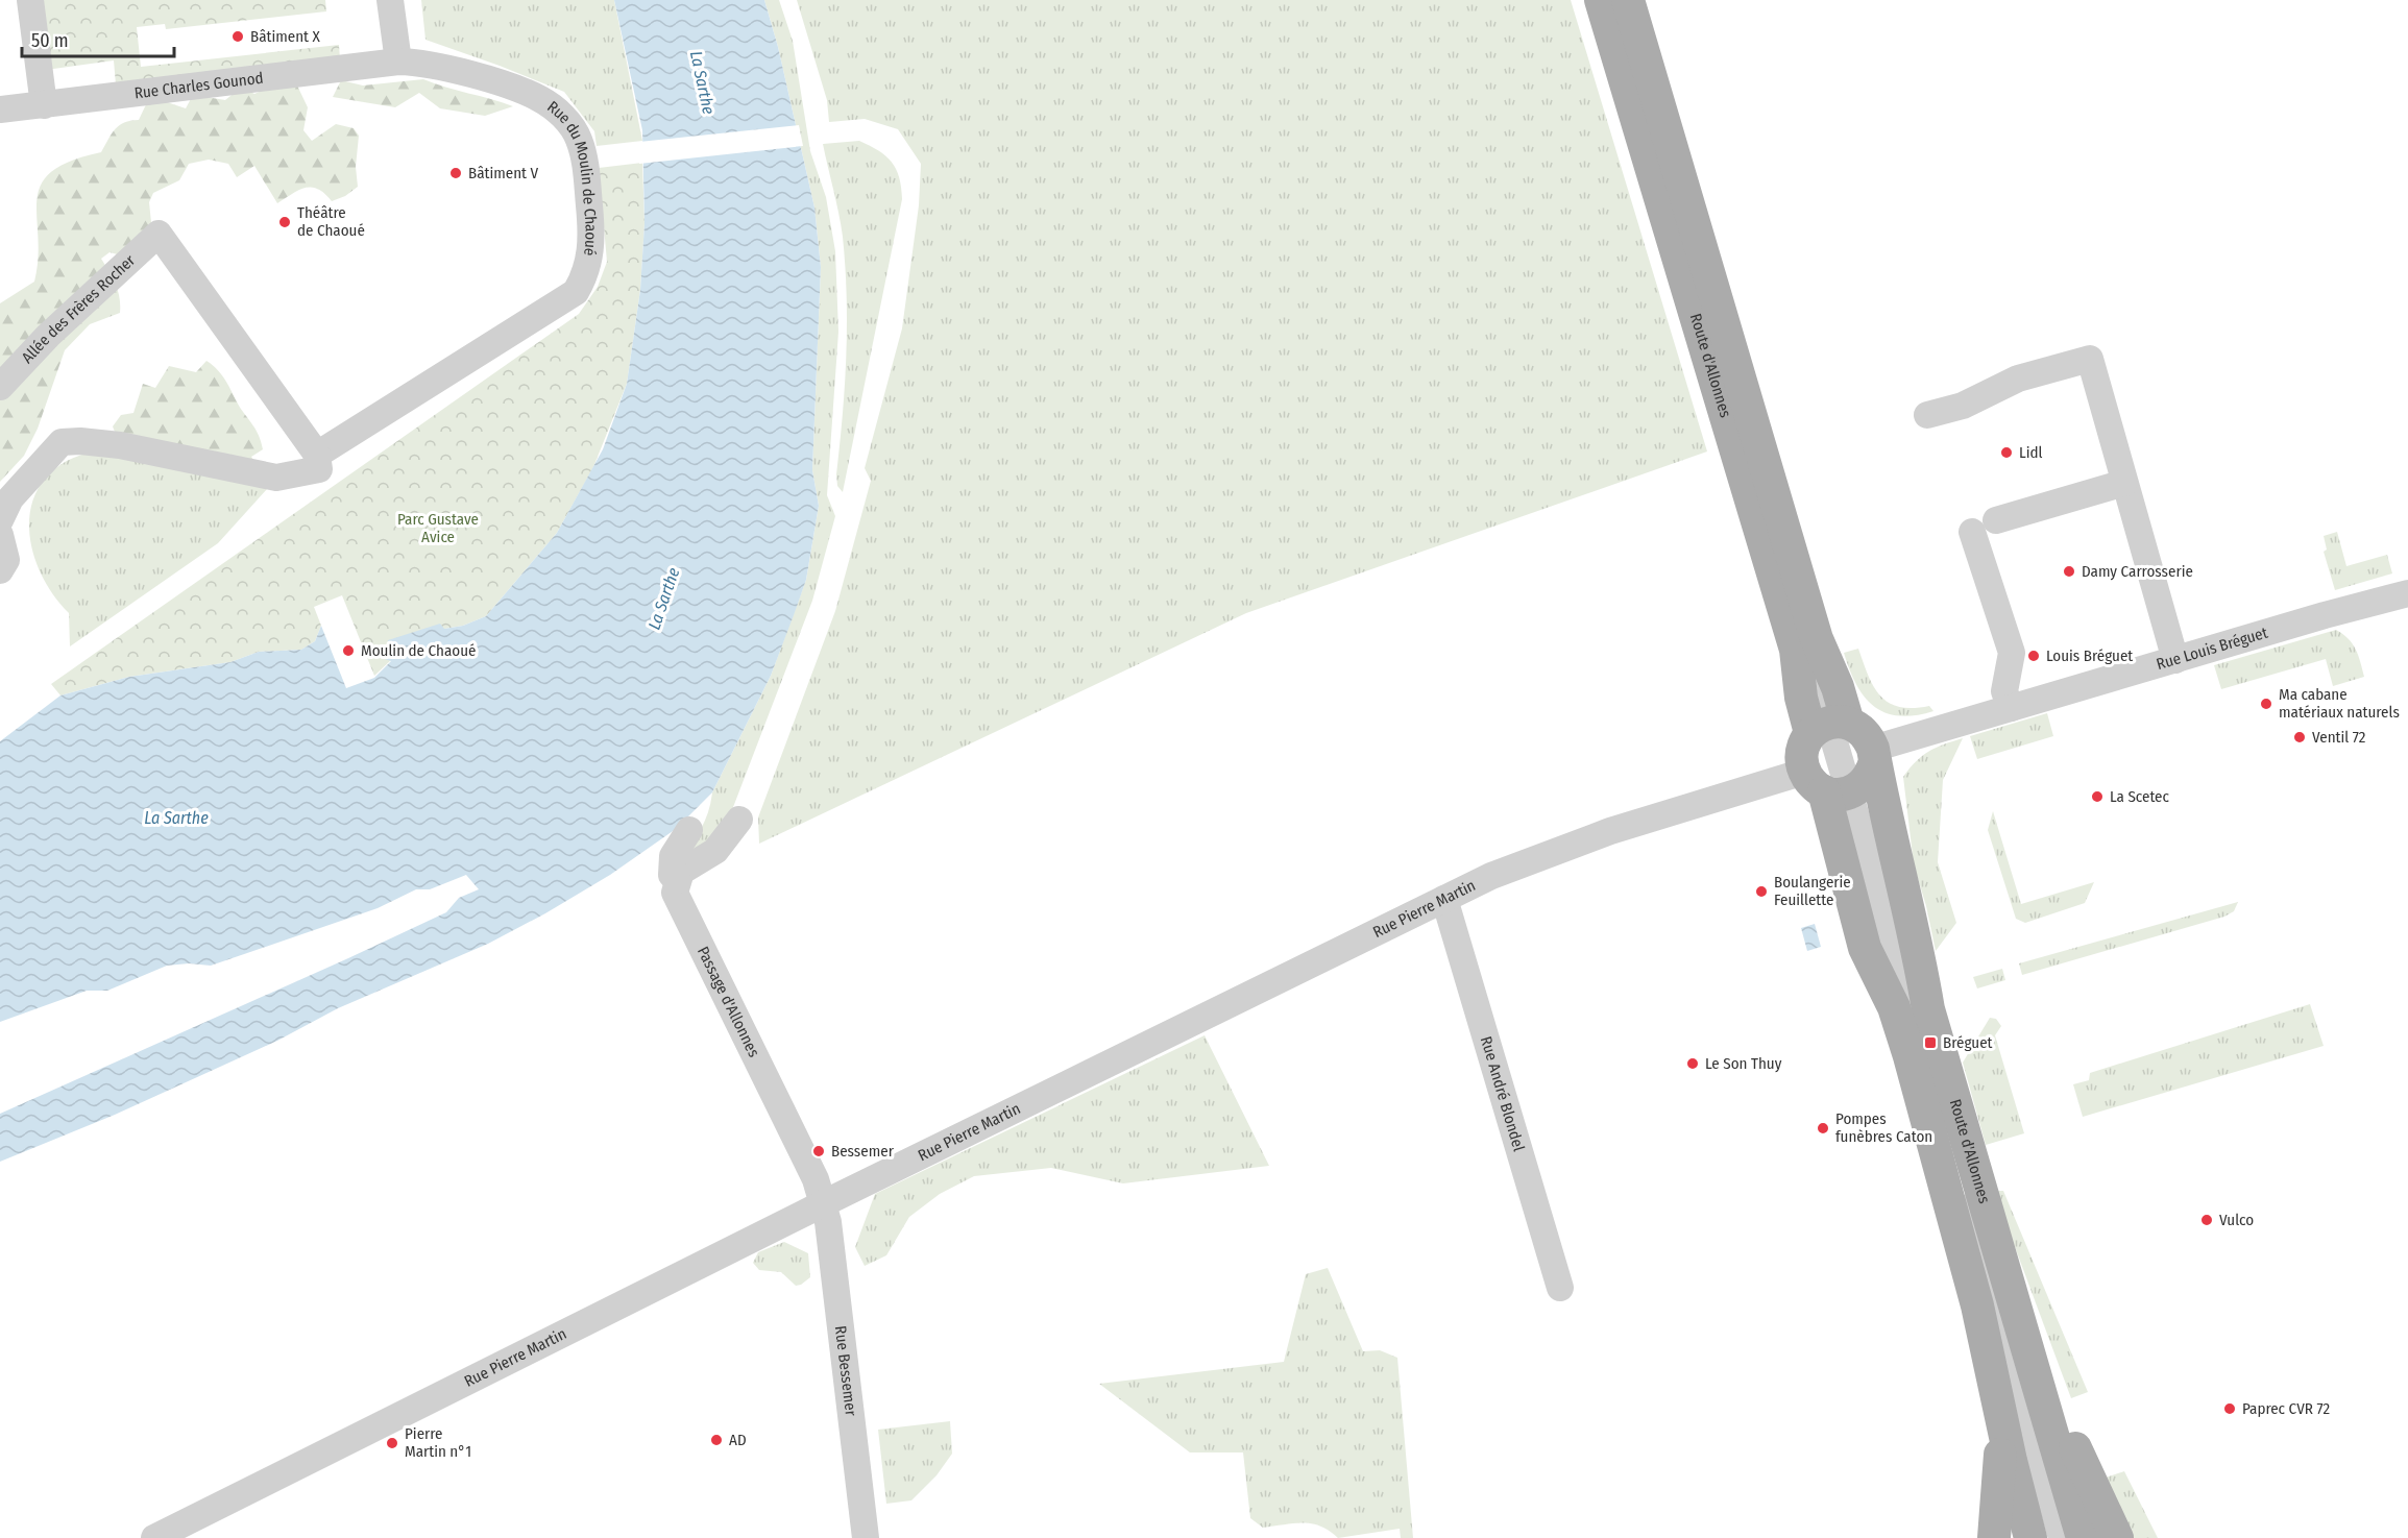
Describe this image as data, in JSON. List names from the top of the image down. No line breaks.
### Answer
{"streets":{"main road":["Route d'Allonnes"],"street":["Rue Charles Gounod","Rue du Moulin de Chaoué","Allée des Frères Rocher","Rue Louis Bréguet","Rue Pierre Martin","Passage d'Allonnes","Rue André Blondel","Rue Bessemer"]},"crossings":[["Rue Charles Gounod","Rue du Moulin de Chaoué"],["Rue du Moulin de Chaoué","Allée des Frères Rocher"],["Route d'Allonnes","Rue Louis Bréguet"],["Route d'Allonnes","Rue Pierre Martin"],["Rue Pierre Martin","Passage d'Allonnes"],["Rue Pierre Martin","Rue André Blondel"],["Rue Pierre Martin","Rue Bessemer"],["Passage d'Allonnes","Rue Bessemer"]],"water":["La Sarthe"],"parks":["Parc Gustave Avice"],"places":{"other":["Bâtiment X","Bâtiment V","Théâtre de Chaoué","Lidl","Damy Carrosserie","Moulin de Chaoué","Louis Bréguet","Ma cabane matériaux naturels","Ventil 72","La Scetec","Boulangerie Feuillette","Le Son Thuy","Pompes funèbres Caton","Bessemer","Vulco","Paprec CVR 72","AD","Pierre Martin n°1"],"transit":["Bréguet"]},"scale_bar":"50 m"}
